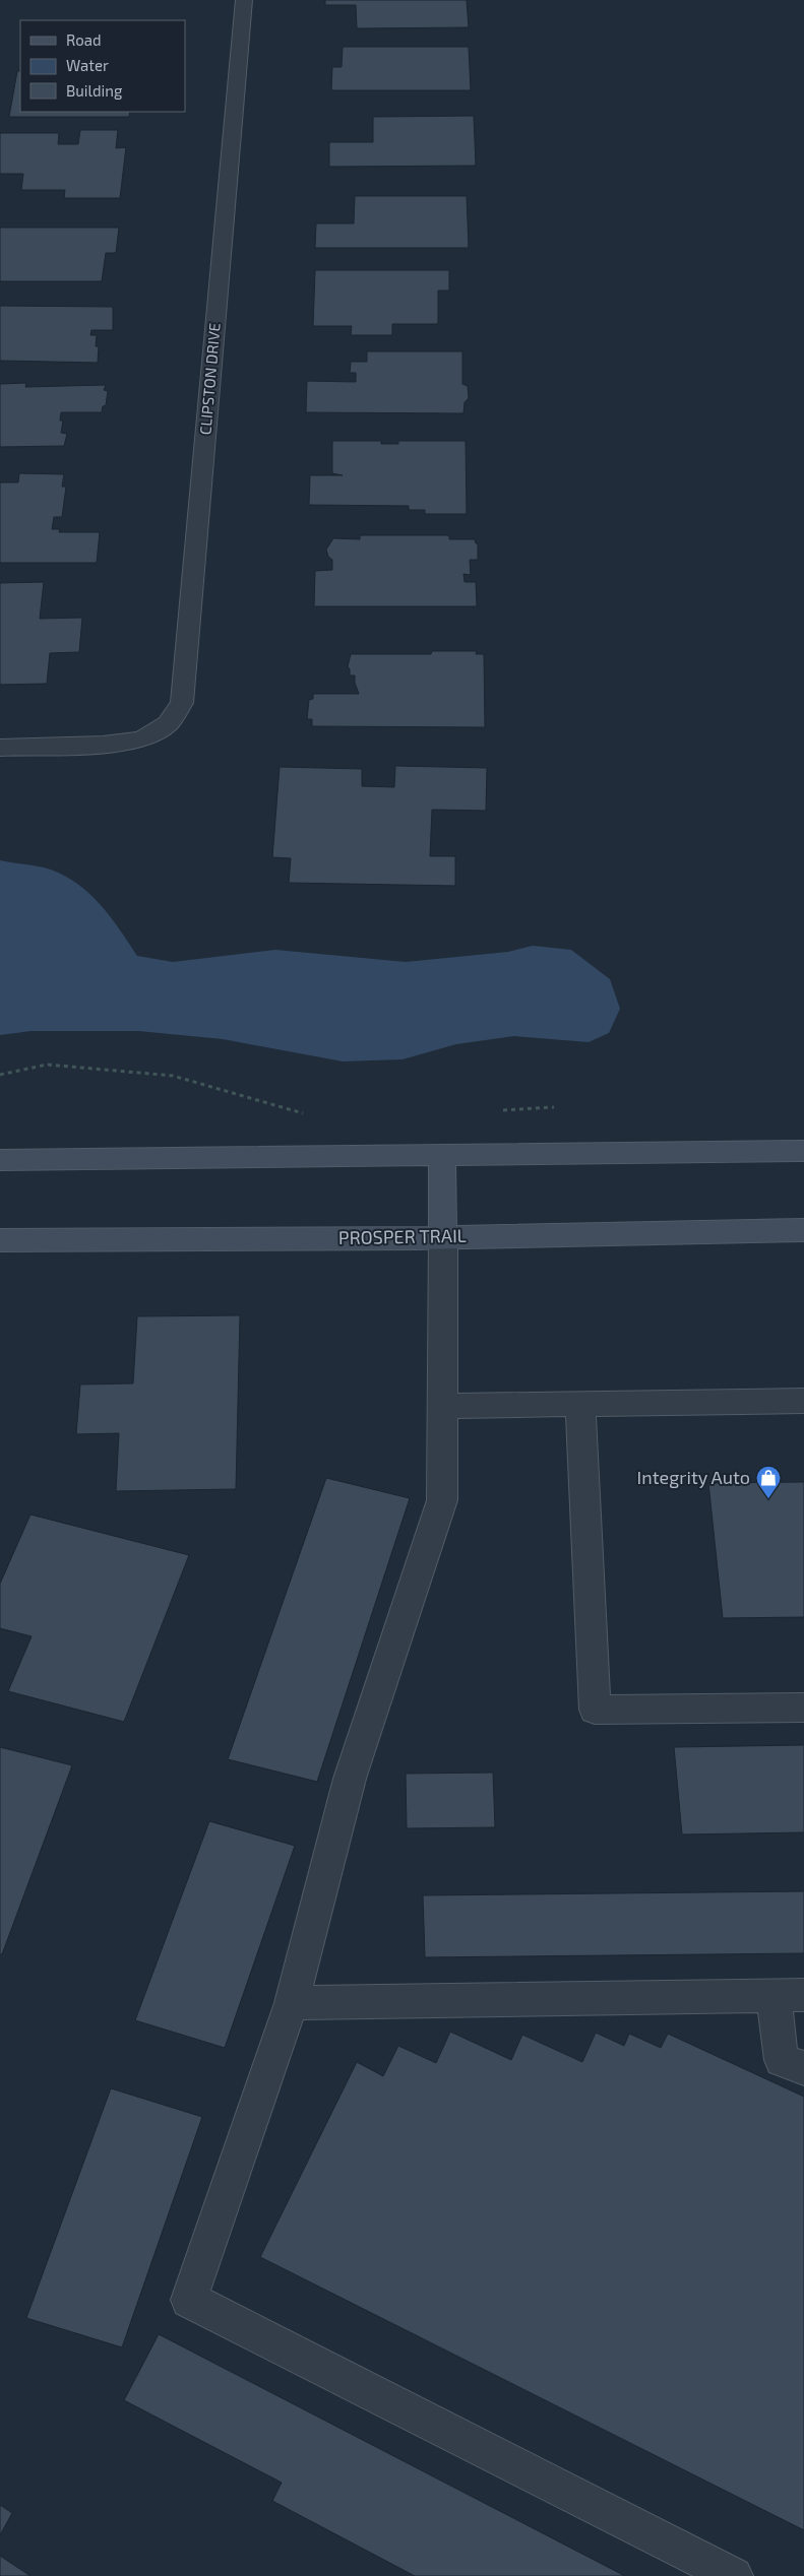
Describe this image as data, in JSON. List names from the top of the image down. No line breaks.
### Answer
{"streets":{"main road":["PROSPER TRAIL"],"street":["CLIPSTON DRIVE"]},"places":{"shop":["Integrity Auto"]},"legend":["Road","Water","Building"]}
